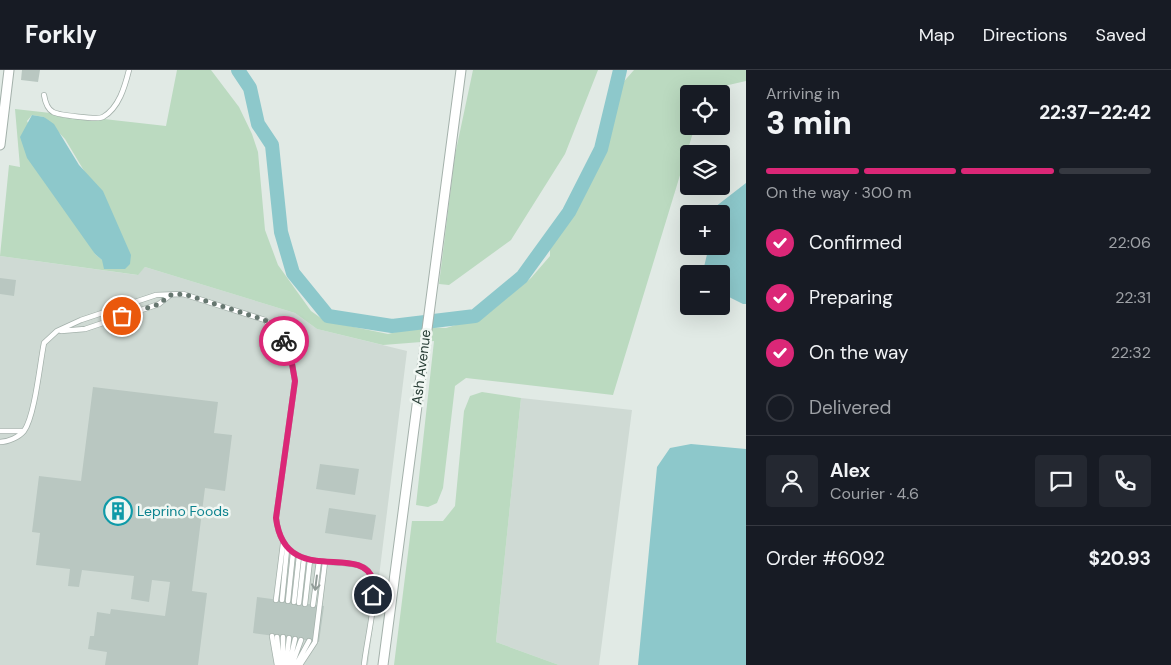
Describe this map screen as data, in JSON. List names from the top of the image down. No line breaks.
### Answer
{"streets":{"street":["Ash Avenue"]},"places":{"building":["Leprino Foods"]},"page":{"header":"Forkly","nav":["Map","Directions","Saved"],"heading":["3 min","Arriving in","22:37–22:42"],"panel":["Alex","Courier · 4.6","Order #6092","$20.93"],"map_buttons":["+","−"],"bar":"On the way · 300 m","list":[["Confirmed","22:06"],["Preparing","22:31"],["On the way","22:32"],"Delivered"]}}
